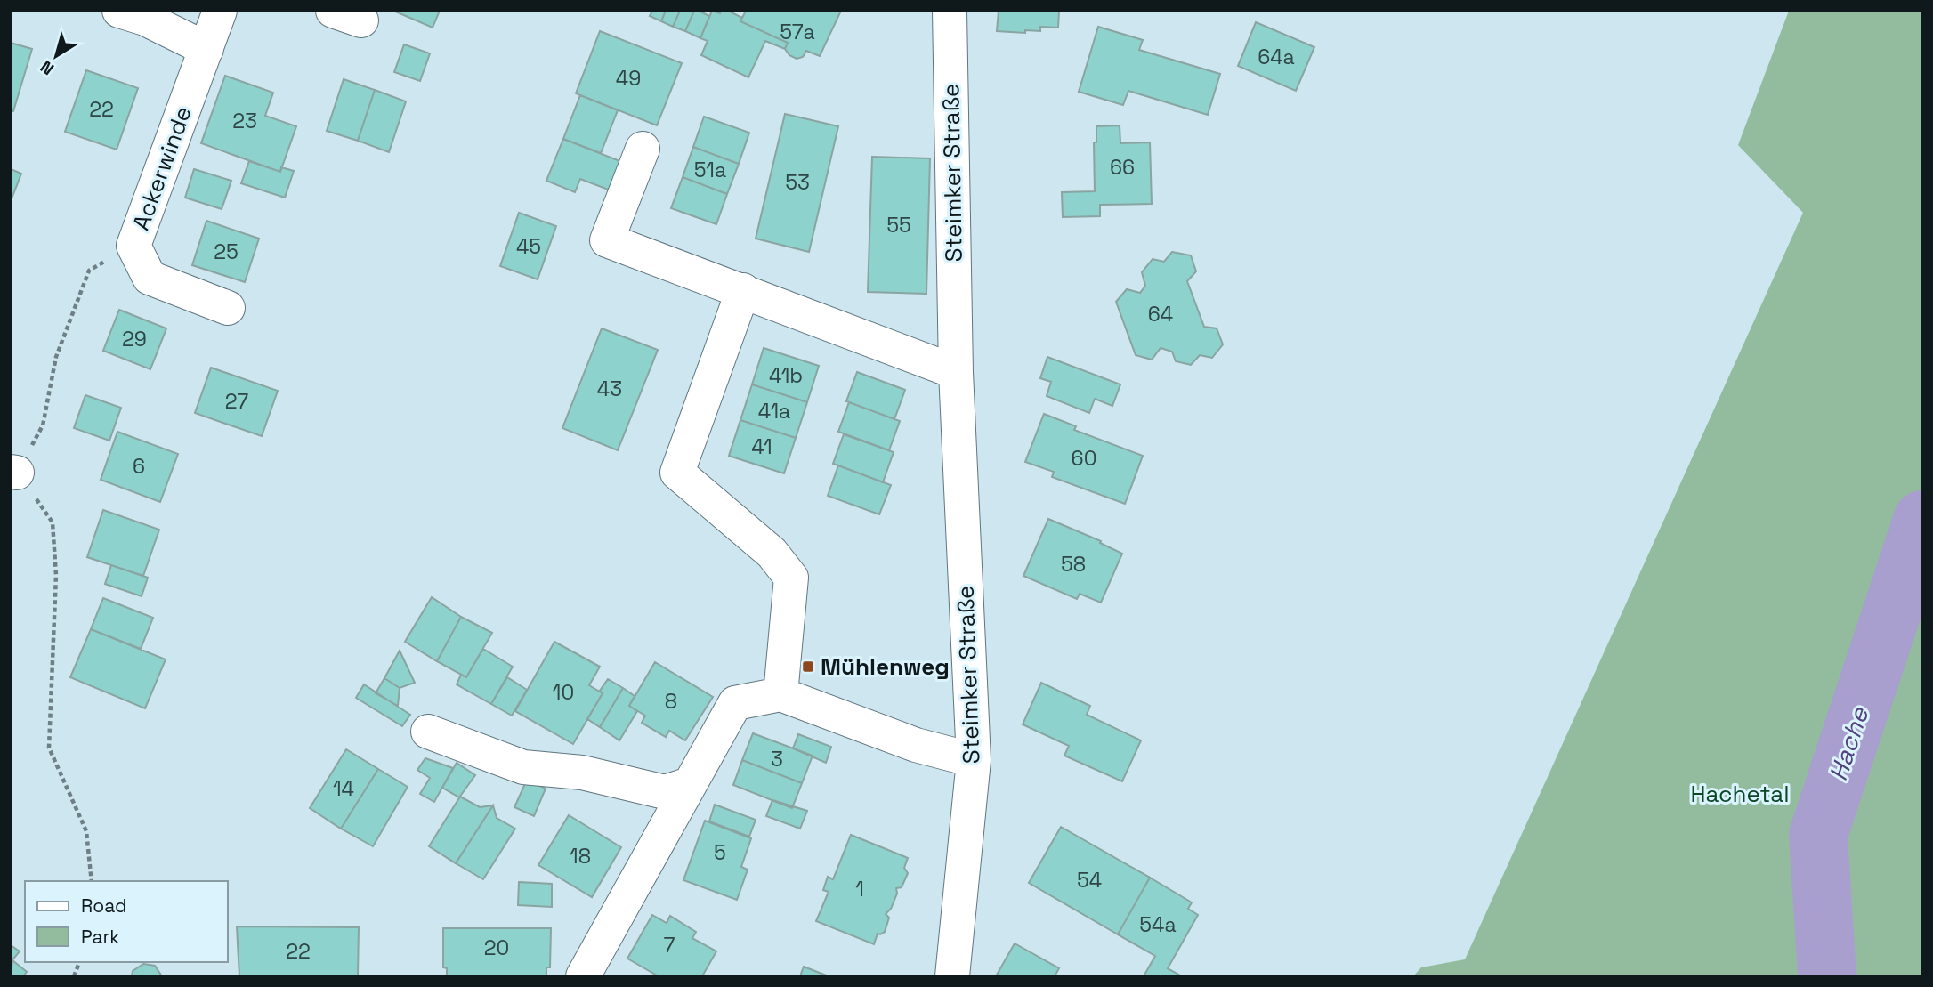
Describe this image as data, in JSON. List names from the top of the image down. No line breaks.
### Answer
{"streets":{"street":["Ackerwinde","Steimker Straße"]},"water":["Hache"],"parks":["Hachetal"],"places":{"transit":["Mühlenweg"]},"house_numbers":["57a","64a","49","22","23","66","51a","53","55","45","25","64","29","41b","43","27","41a","41","60","6","58","10","8","3","14","5","18","54","1","54a","7","20","22"],"legend":["Road","Park"],"north":"bottom left"}
